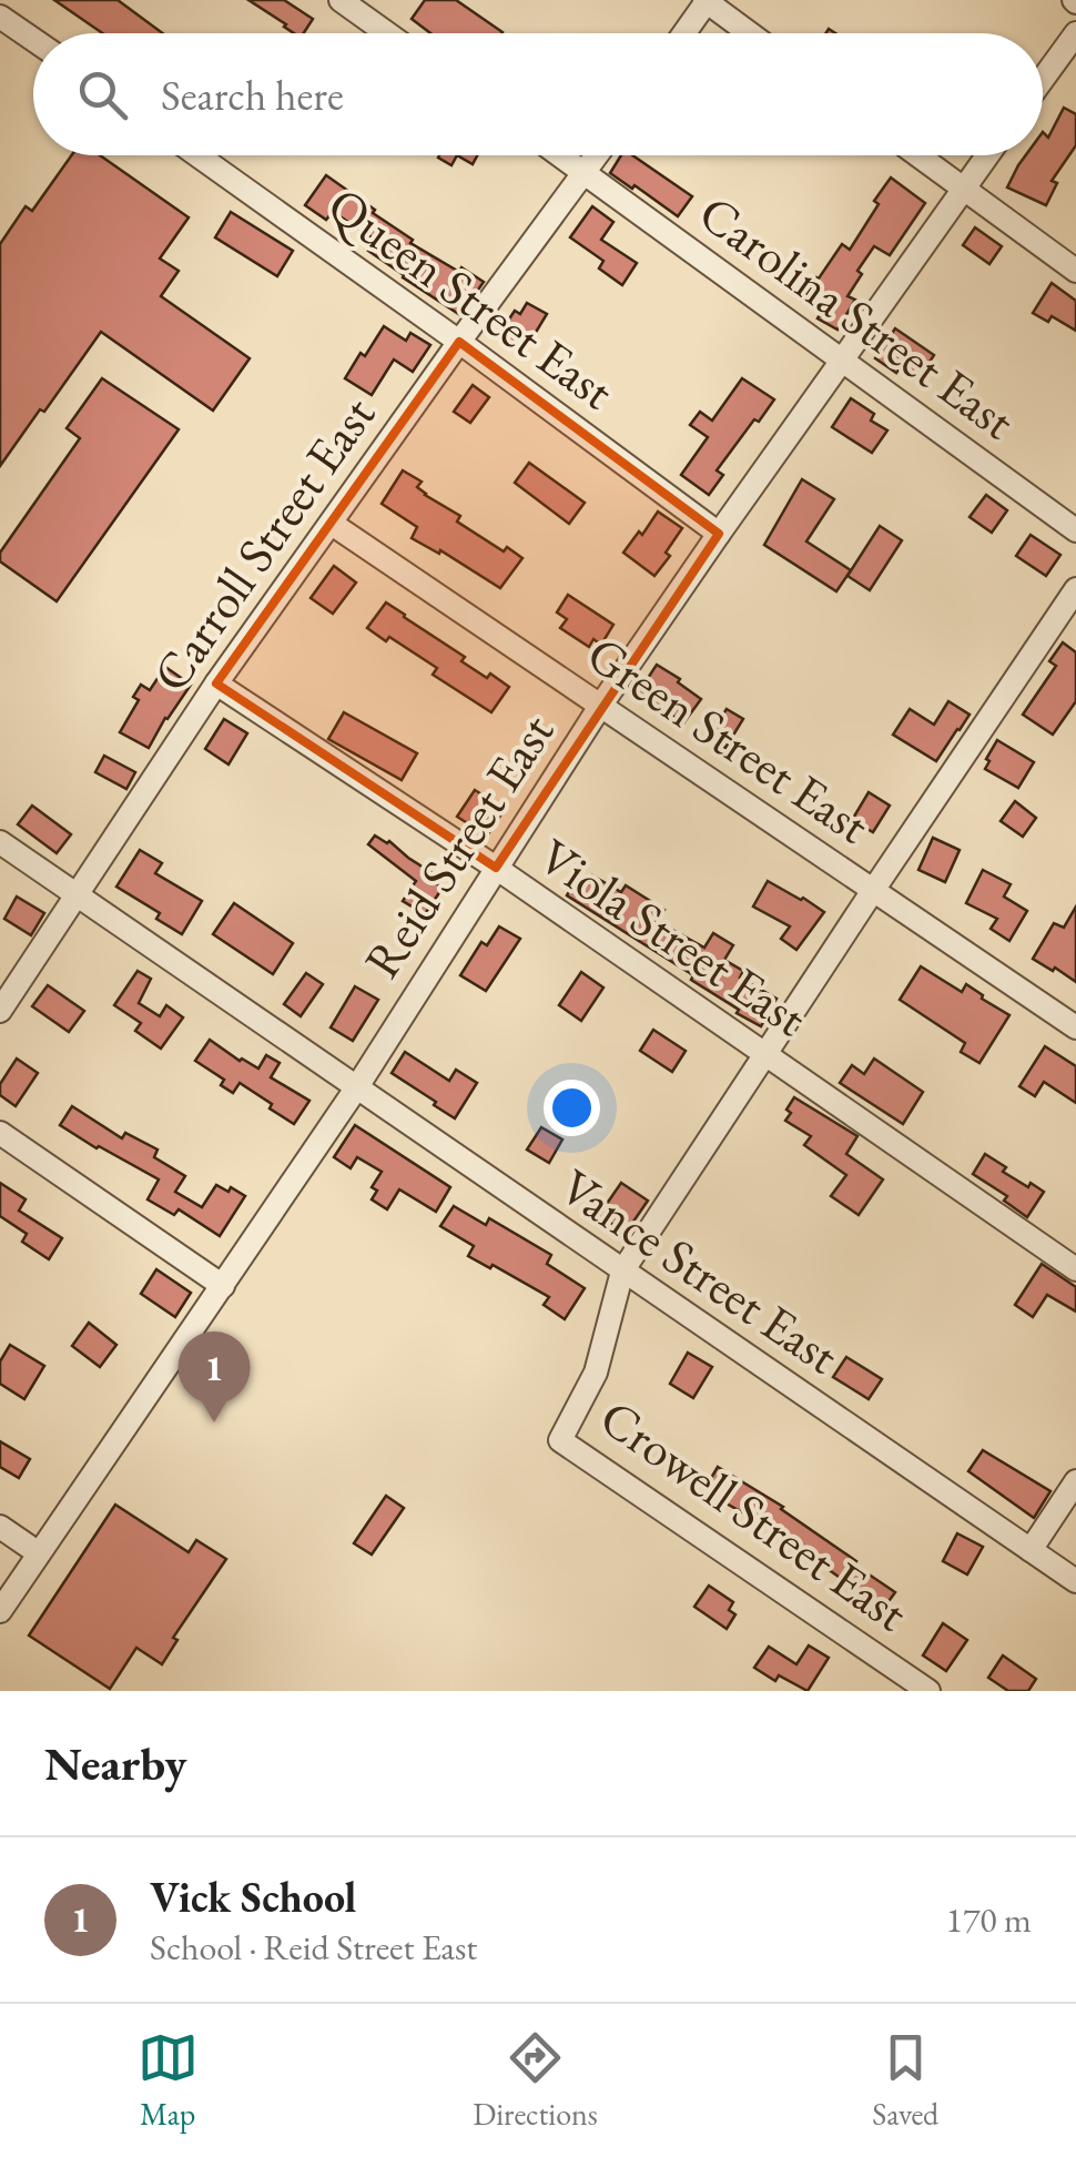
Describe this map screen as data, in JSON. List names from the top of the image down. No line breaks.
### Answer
{"streets":{"street":["Queen Street East","Carolina Street East","Carroll Street East","Green Street East","Reid Street East","Viola Street East","Vance Street East","Crowell Street East"]},"crossings":[["Queen Street East","Carroll Street East"],["Queen Street East","Reid Street East"],["Carolina Street East","Carroll Street East"],["Carolina Street East","Reid Street East"],["Carroll Street East","Green Street East"],["Carroll Street East","Viola Street East"],["Carroll Street East","Vance Street East"],["Green Street East","Reid Street East"],["Reid Street East","Viola Street East"],["Reid Street East","Vance Street East"],["Vance Street East","Crowell Street East"]],"page":{"search":"Search here","pins":"1","heading":"Nearby","list":[{"mark":"1","name":"Vick School","note":"School · Reid Street East","value":"170 m"}],"nav":["Map","Directions","Saved"]}}
